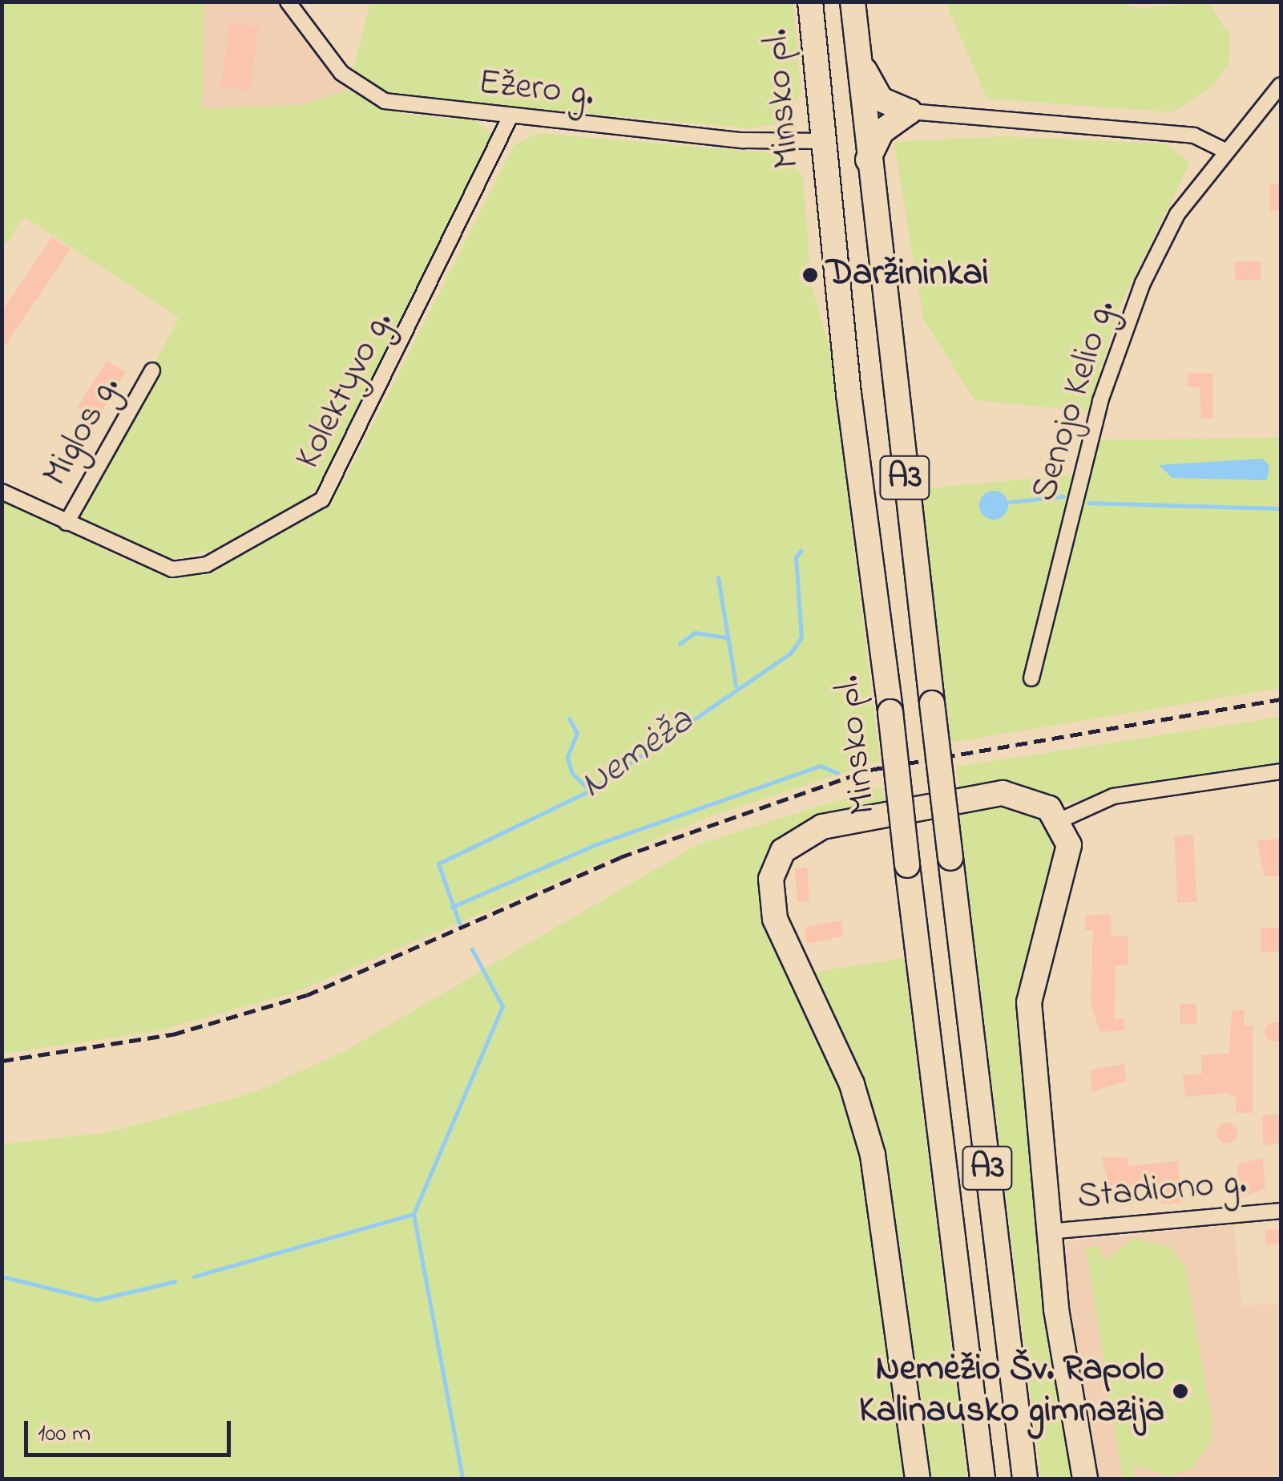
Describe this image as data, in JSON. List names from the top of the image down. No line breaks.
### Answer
{"streets":{"highway":["Minsko pl.","A3"],"street":["Ežero g.","Kolektyvo g.","Senojo Kelio g.","Miglos g.","Stadiono g."]},"crossings":[["Ežero g.","Minsko pl."],["Ežero g.","Kolektyvo g."],["Kolektyvo g.","Miglos g."]],"water":["Nemėža"],"places":["Daržininkai","Nemėžio Šv. Rapolo Kalinausko gimnazija"],"scale_bar":"100 m"}
